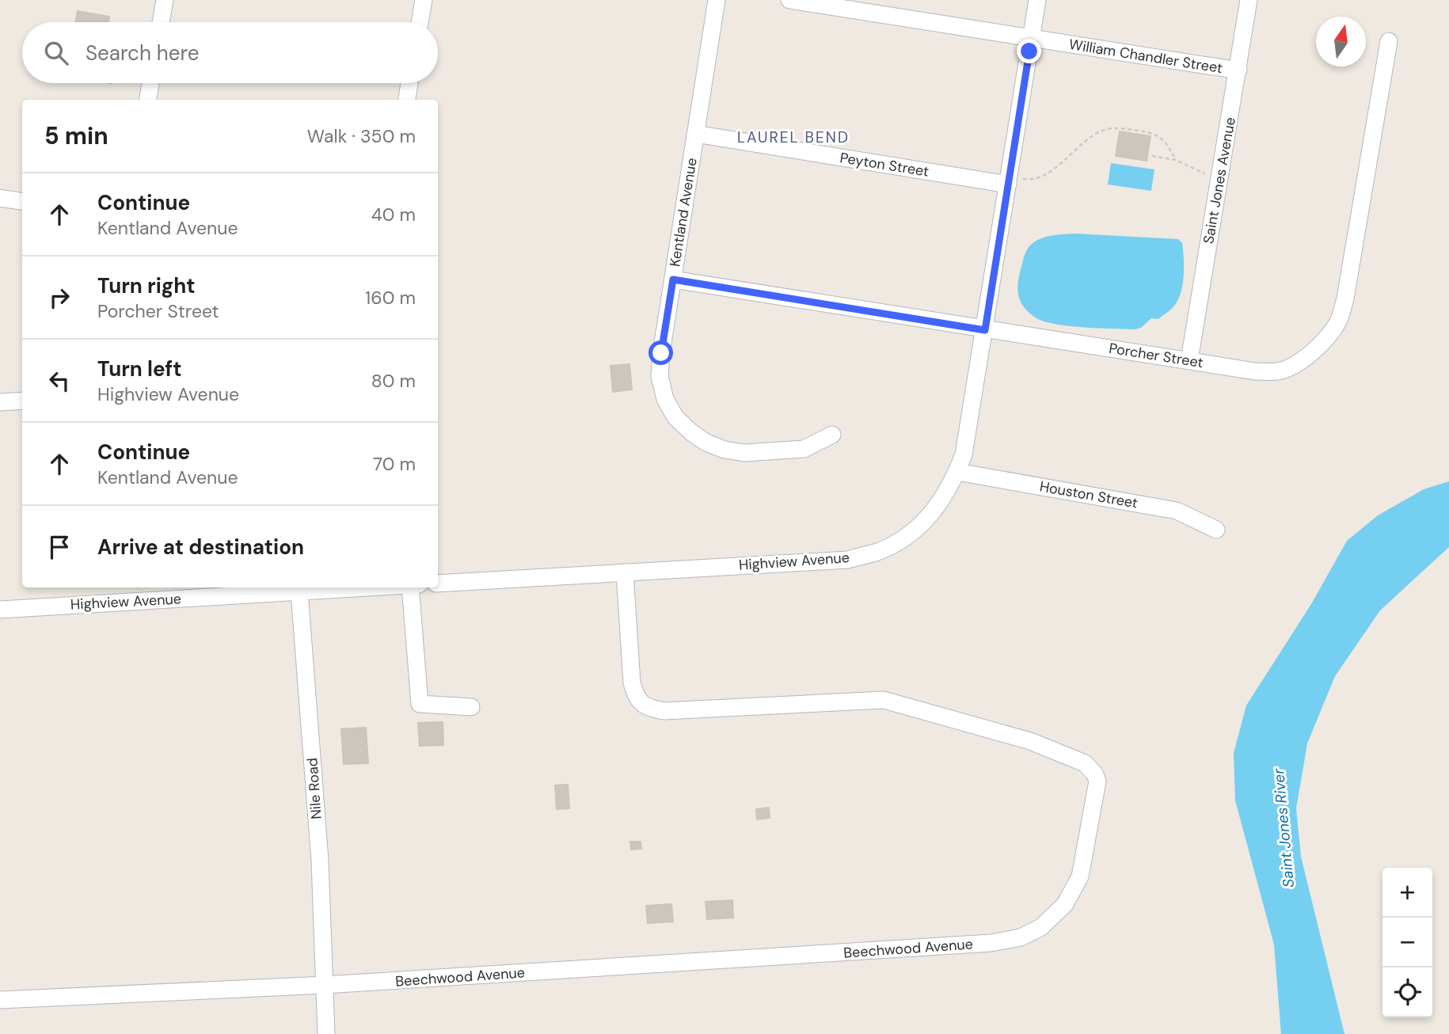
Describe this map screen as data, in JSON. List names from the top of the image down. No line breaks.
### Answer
{"streets":{"street":["William Chandler Street","Peyton Street","Saint Jones Avenue","Kentland Avenue","Porcher Street","Houston Street","Highview Avenue","Nile Road","Beechwood Avenue"]},"crossings":[["William Chandler Street","Saint Jones Avenue"],["Peyton Street","Kentland Avenue"],["Peyton Street","Highview Avenue"],["Saint Jones Avenue","Porcher Street"],["Kentland Avenue","Porcher Street"],["Porcher Street","Highview Avenue"],["Houston Street","Highview Avenue"],["Highview Avenue","Nile Road"],["Highview Avenue","Beechwood Avenue"],["Nile Road","Beechwood Avenue"]],"districts":["LAUREL BEND"],"water":["Saint Jones River"],"north":"top","page":{"search":"Search here","heading":["5 min","Walk · 350 m"],"list":[["Continue","Kentland Avenue","40 m"],["Turn right","Porcher Street","160 m"],["Turn left","Highview Avenue","80 m"],["Continue","Kentland Avenue","70 m"],"Arrive at destination"],"map_buttons":["+","−"]}}
